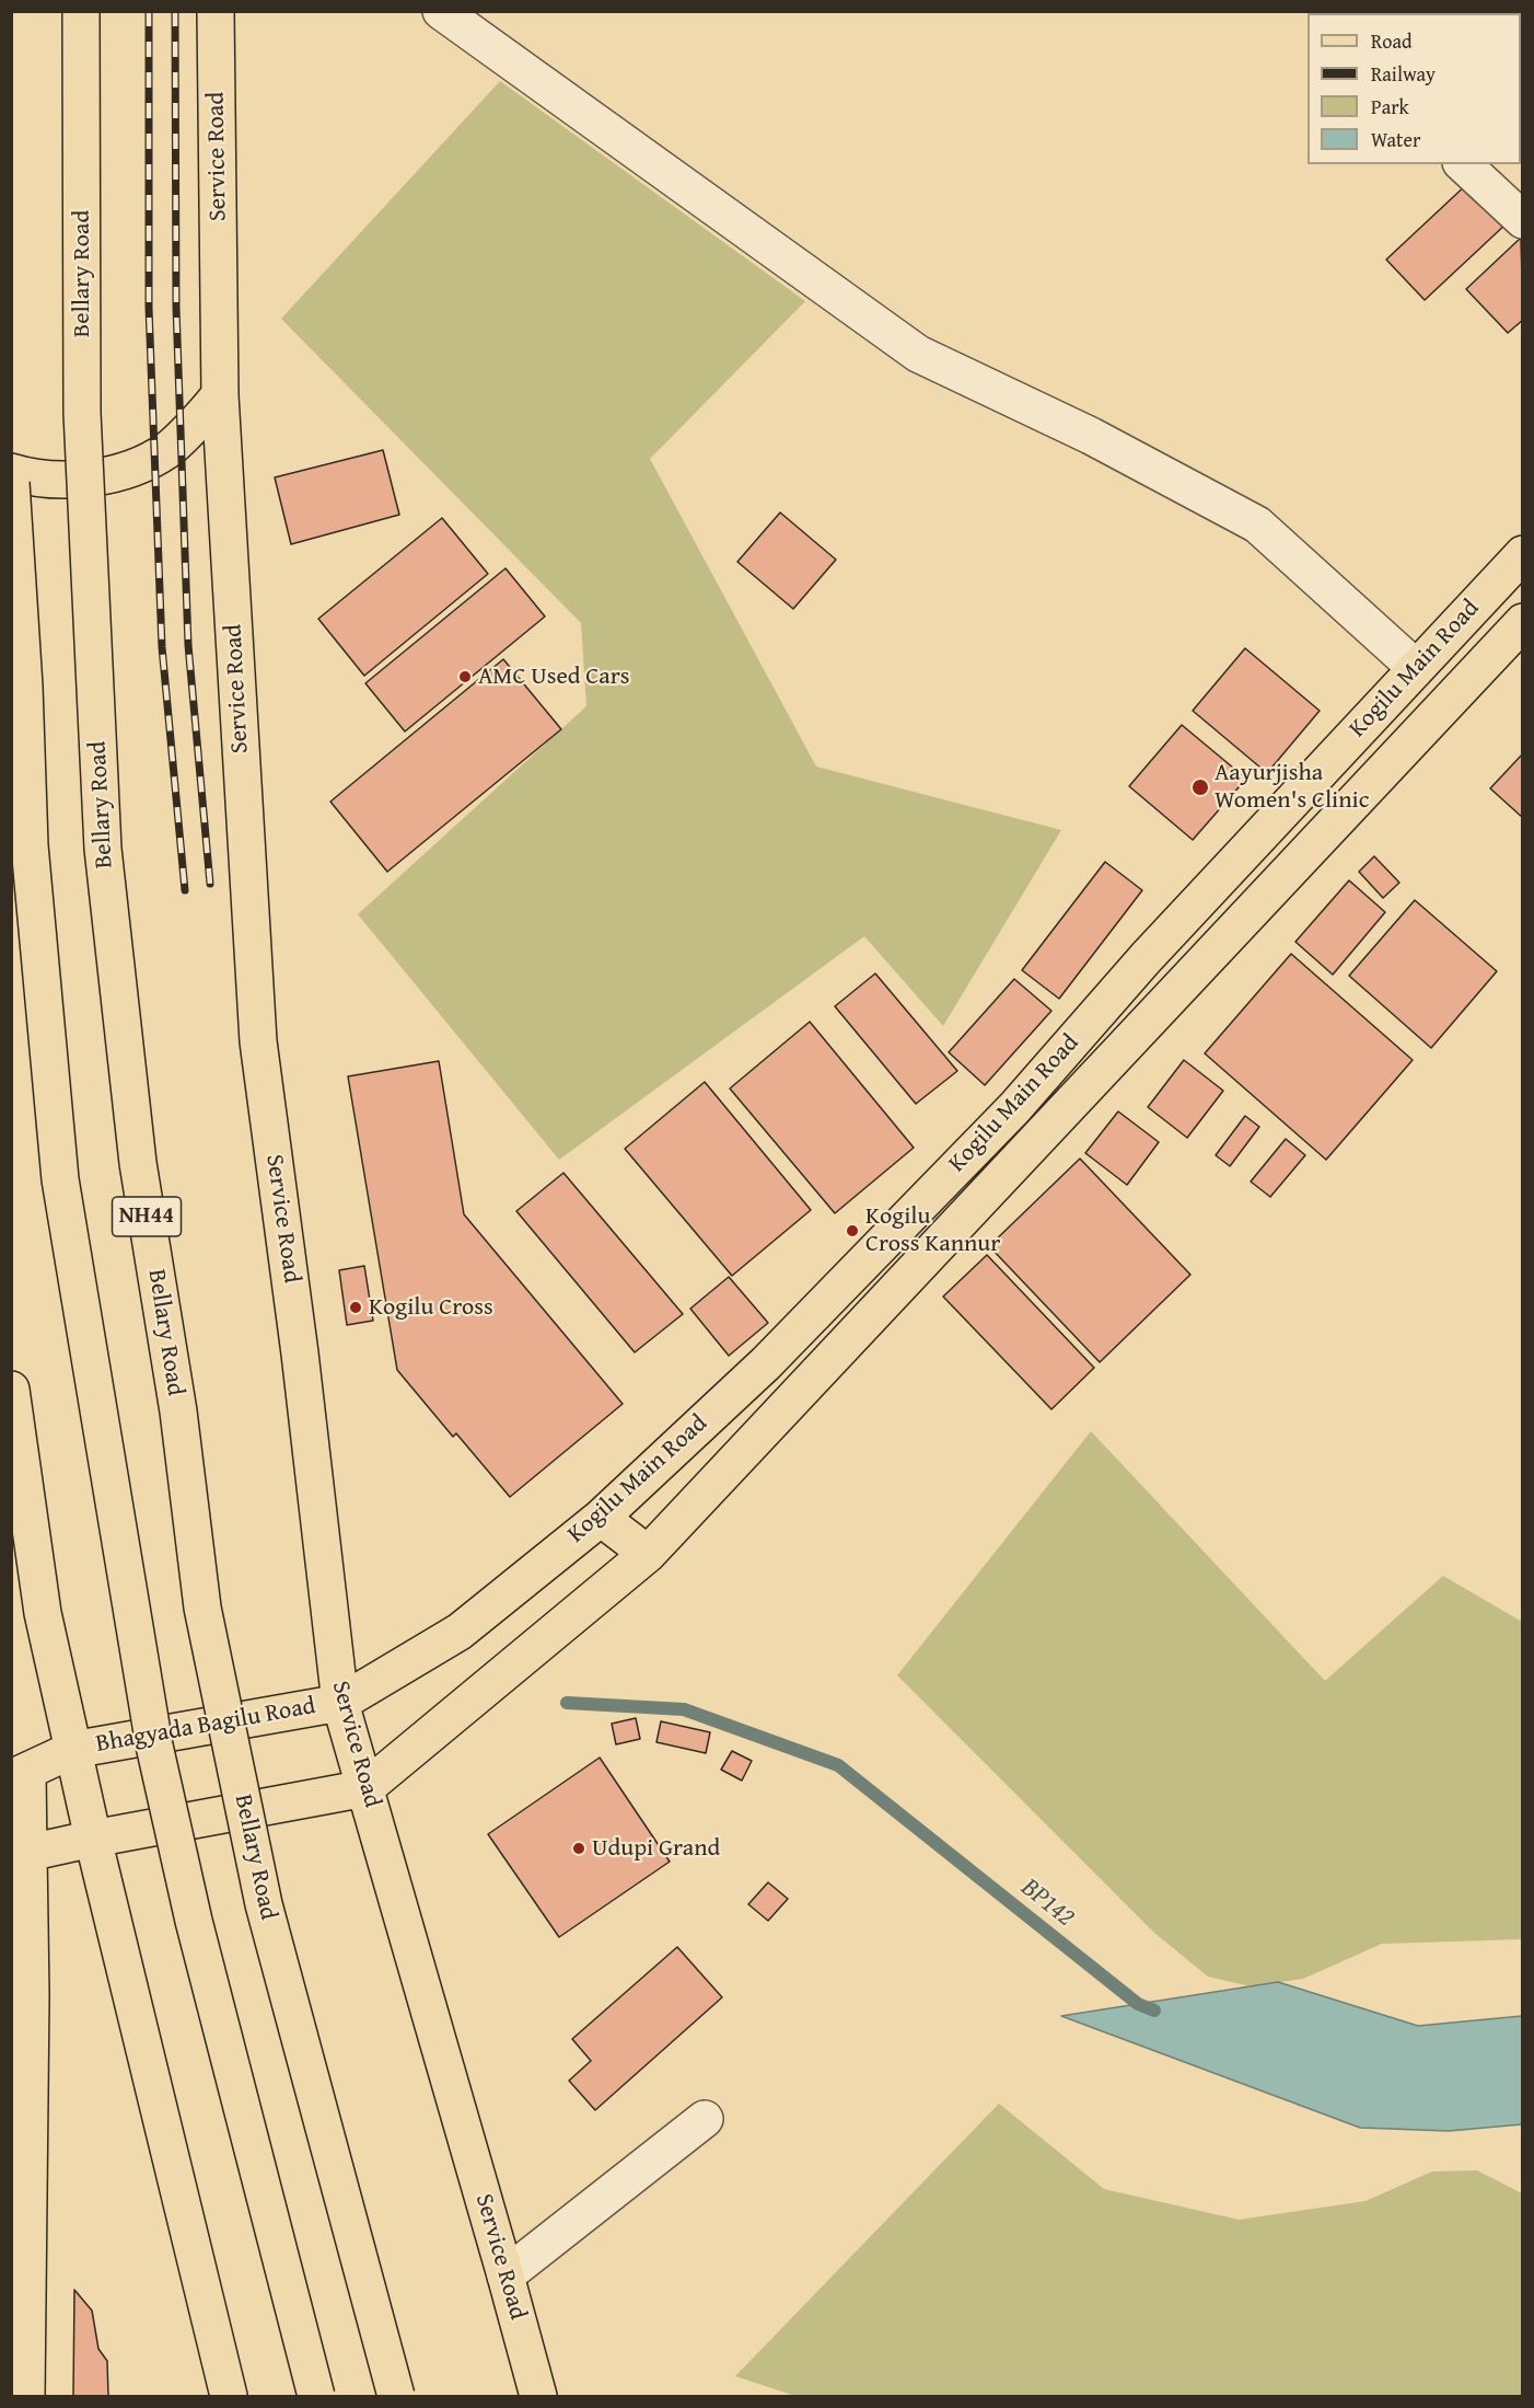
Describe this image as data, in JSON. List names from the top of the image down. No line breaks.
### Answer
{"streets":{"main road":["Service Road","Bellary Road","Kogilu Main Road","NH44","Bhagyada Bagilu Road"]},"crossings":[["Service Road","Kogilu Main Road"],["Service Road","Bhagyada Bagilu Road"],["Kogilu Main Road","Bhagyada Bagilu Road"]],"water":["BP142"],"places":["AMC Used Cars","Aayurjisha Women's Clinic","Kogilu Cross Kannur","Kogilu Cross","Udupi Grand"],"legend":["Road","Railway","Park","Water"]}
